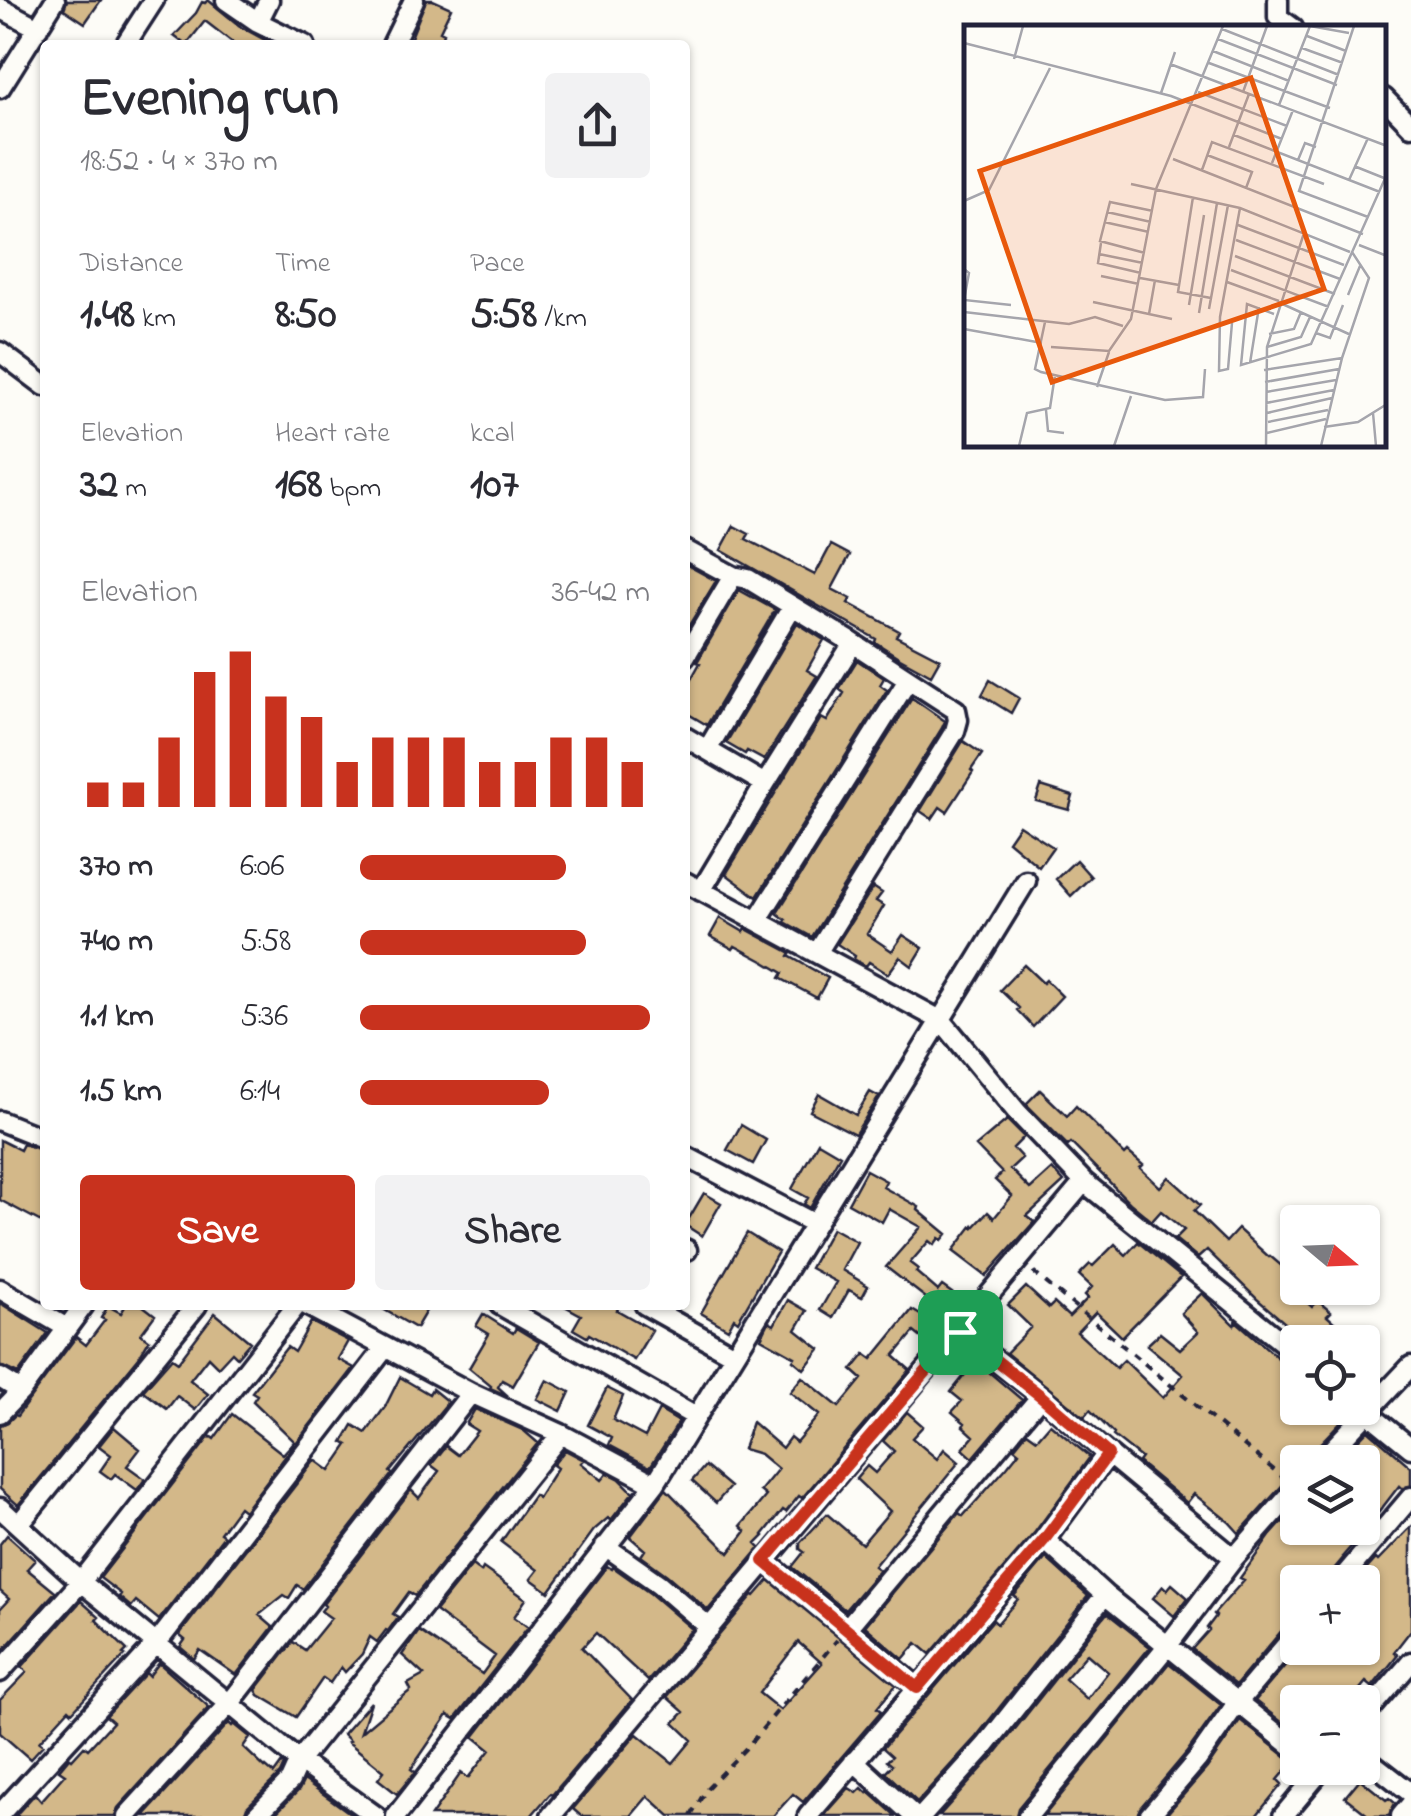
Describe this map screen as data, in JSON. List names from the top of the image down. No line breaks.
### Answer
{"north":"right","page":{"heading":["Evening run","18:52 · 4 × 370 m"],"stats":[["Distance","1.48 km"],["Time","8:50"],["Pace","5:58 /km"],["Elevation","32 m"],["Heart rate","168 bpm"],["kcal","107"]],"chart":["Elevation","36–42 m"],"list":[{"name":"370 m","note":"6:06"},{"name":"740 m","note":"5:58"},{"name":"1.1 km","note":"5:36"},{"name":"1.5 km","note":"6:14"}],"buttons":["Save","Share"],"map_buttons":["+","−"]}}
